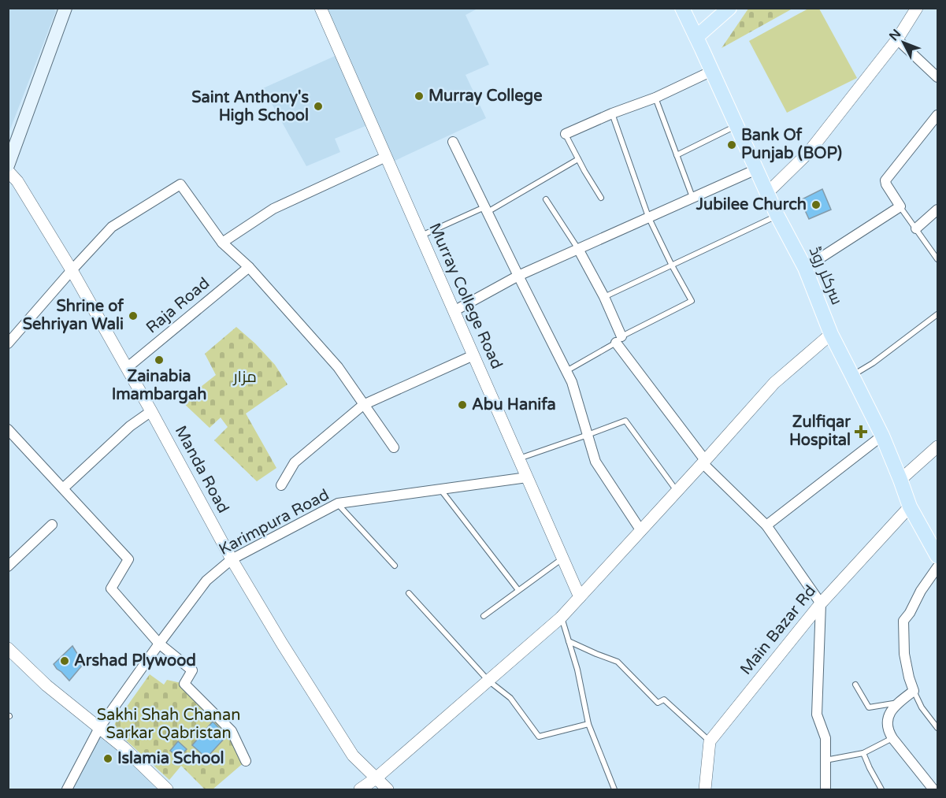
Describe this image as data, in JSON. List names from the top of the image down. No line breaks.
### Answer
{"streets":{"main road":["سرکلر روڈ"],"street":["Murray College Road","Raja Road","Manda Road","Karimpura Road","Main Bazar Rd"]},"crossings":[["سرکلر روڈ","Main Bazar Rd"],["Murray College Road","Karimpura Road"],["Raja Road","Manda Road"],["Manda Road","Karimpura Road"]],"parks":["مزار","Sakhi Shah Chanan Sarkar Qabristan"],"places":{"other":["Murray College","Saint Anthony's High School","Bank Of Punjab (BOP)","Jubilee Church","Shrine of Sehriyan Wali","Zainabia Imambargah","Abu Hanifa","Arshad Plywood","Islamia School"],"health":["Zulfiqar Hospital"]},"north":"top left"}
